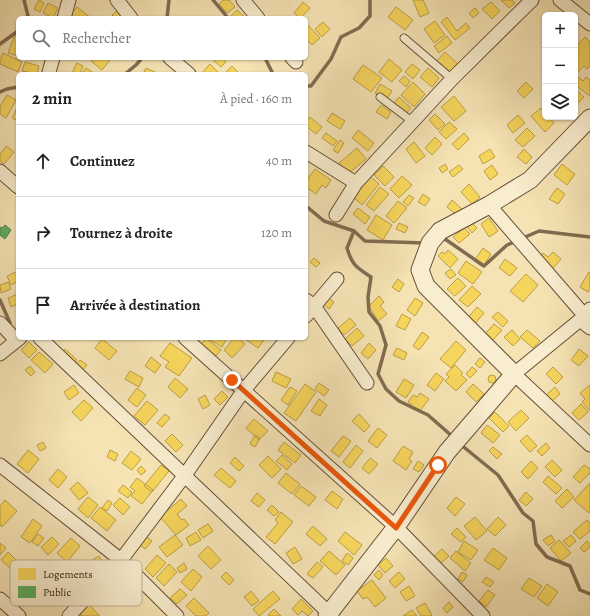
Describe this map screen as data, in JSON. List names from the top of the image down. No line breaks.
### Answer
{"legend":["Logements","Public"],"page":{"map_buttons":["+","−"],"search":"Rechercher","heading":["2 min","À pied · 160 m"],"list":[["Continuez","40 m"],["Tournez à droite","120 m"],"Arrivée à destination"]}}
